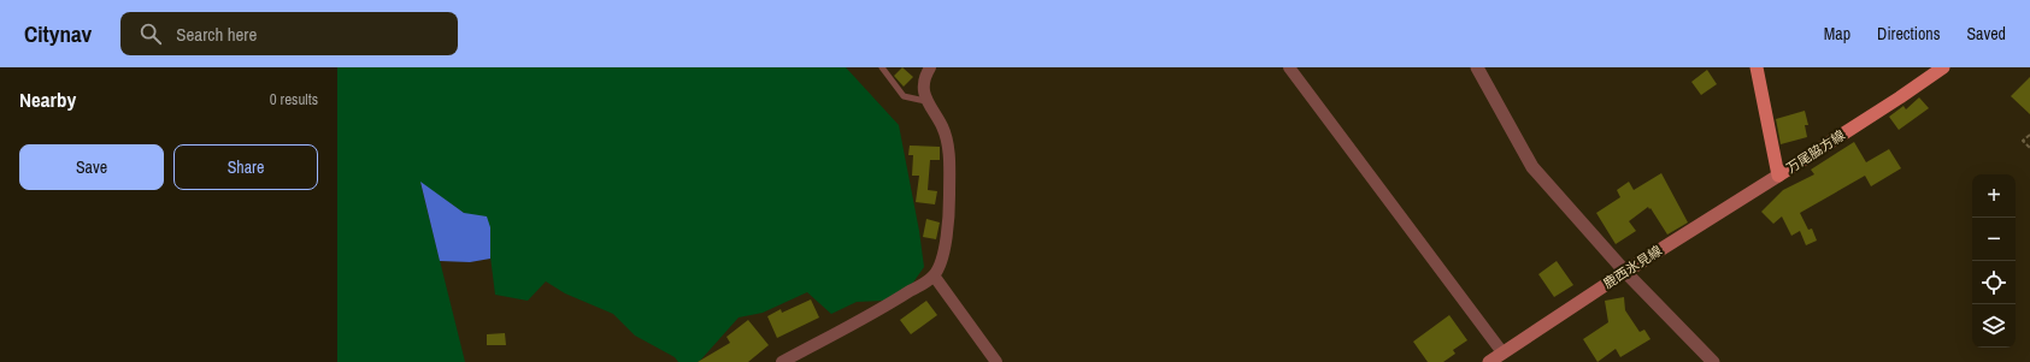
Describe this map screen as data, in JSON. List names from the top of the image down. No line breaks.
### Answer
{"streets":{"main road":["万尾脇方線","鹿西氷見線"]},"crossings":[["万尾脇方線","鹿西氷見線"]],"page":{"header":"Citynav","search":"Search here","nav":["Map","Directions","Saved"],"heading":["Nearby","0 results"],"buttons":["Save","Share"],"map_buttons":["+","−"]}}
